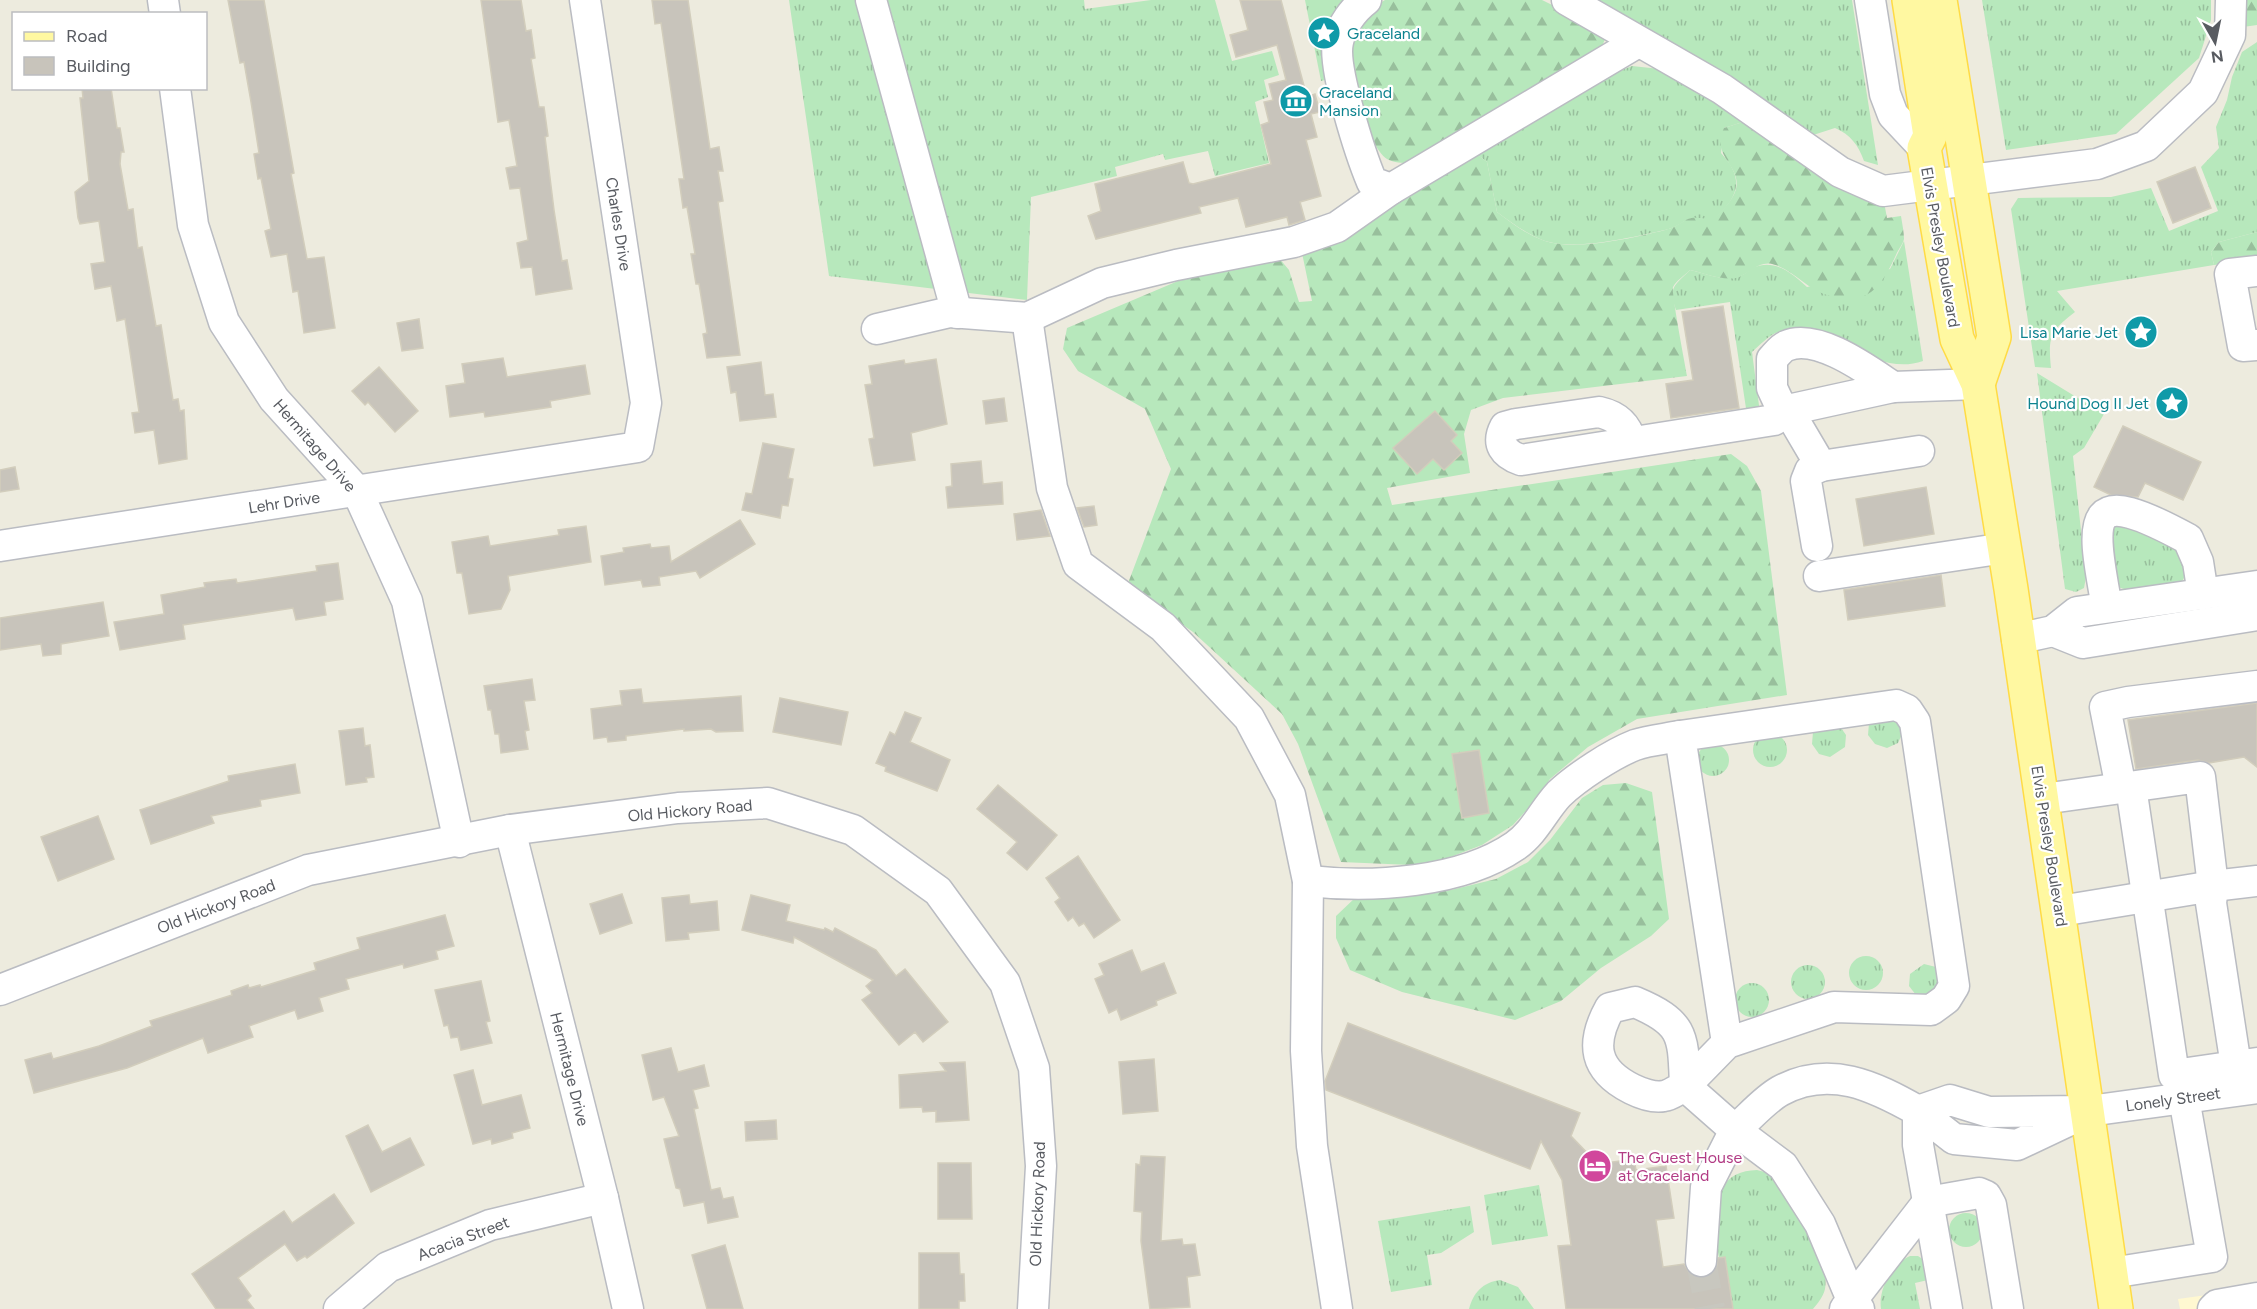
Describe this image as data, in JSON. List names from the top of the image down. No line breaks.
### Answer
{"streets":{"main road":["Elvis Presley Boulevard"],"street":["Charles Drive","Hermitage Drive","Lehr Drive","Old Hickory Road","Lonely Street","Acacia Street"]},"crossings":[["Charles Drive","Lehr Drive"],["Elvis Presley Boulevard","Lonely Street"],["Hermitage Drive","Lehr Drive"],["Hermitage Drive","Old Hickory Road"],["Hermitage Drive","Acacia Street"]],"places":{"place":["Graceland","Lisa Marie Jet","Hound Dog II Jet"],"museum":["Graceland Mansion"],"hotel":["The Guest House at Graceland"]},"legend":["Road","Building"],"north":"bottom"}
